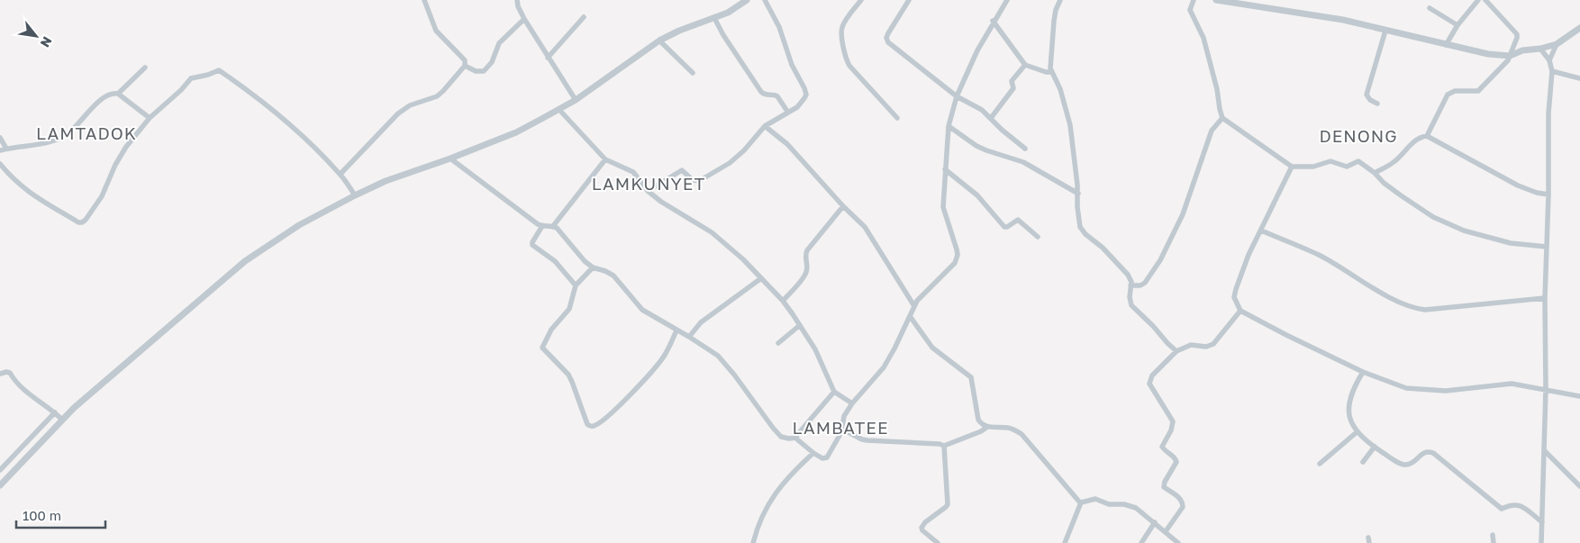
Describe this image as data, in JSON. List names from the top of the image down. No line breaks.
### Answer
{"districts":["LAMTADOK","DENONG","LAMKUNYET","LAMBATEE"],"scale_bar":"100 m","north":"bottom right"}
